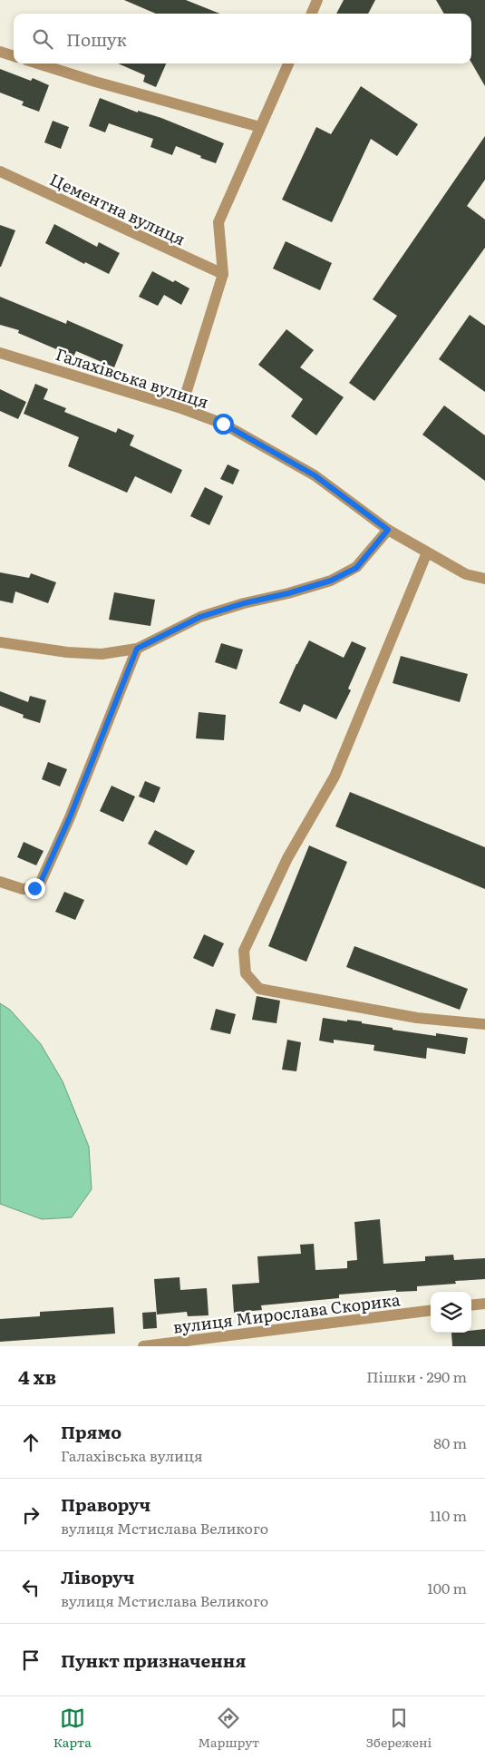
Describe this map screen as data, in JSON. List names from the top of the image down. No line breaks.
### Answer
{"streets":{"street":["Цементна вулиця","Галахівська вулиця","вулиця Мирослава Скорика"]},"page":{"search":"Пошук","heading":["4 хв","Пішки · 290 m"],"list":[["Прямо","Галахівська вулиця","80 m"],["Праворуч","вулиця Мстислава Великого","110 m"],["Ліворуч","вулиця Мстислава Великого","100 m"],"Пункт призначення"],"nav":["Карта","Маршрут","Збережені"]}}
